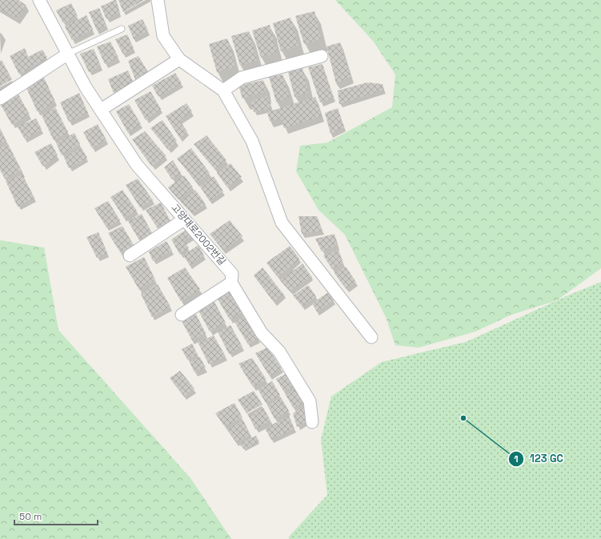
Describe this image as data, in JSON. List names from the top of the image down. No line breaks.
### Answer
{"streets":{"street":["고양대로2002번길"]},"places":["123 GC"],"scale_bar":"50 m"}
